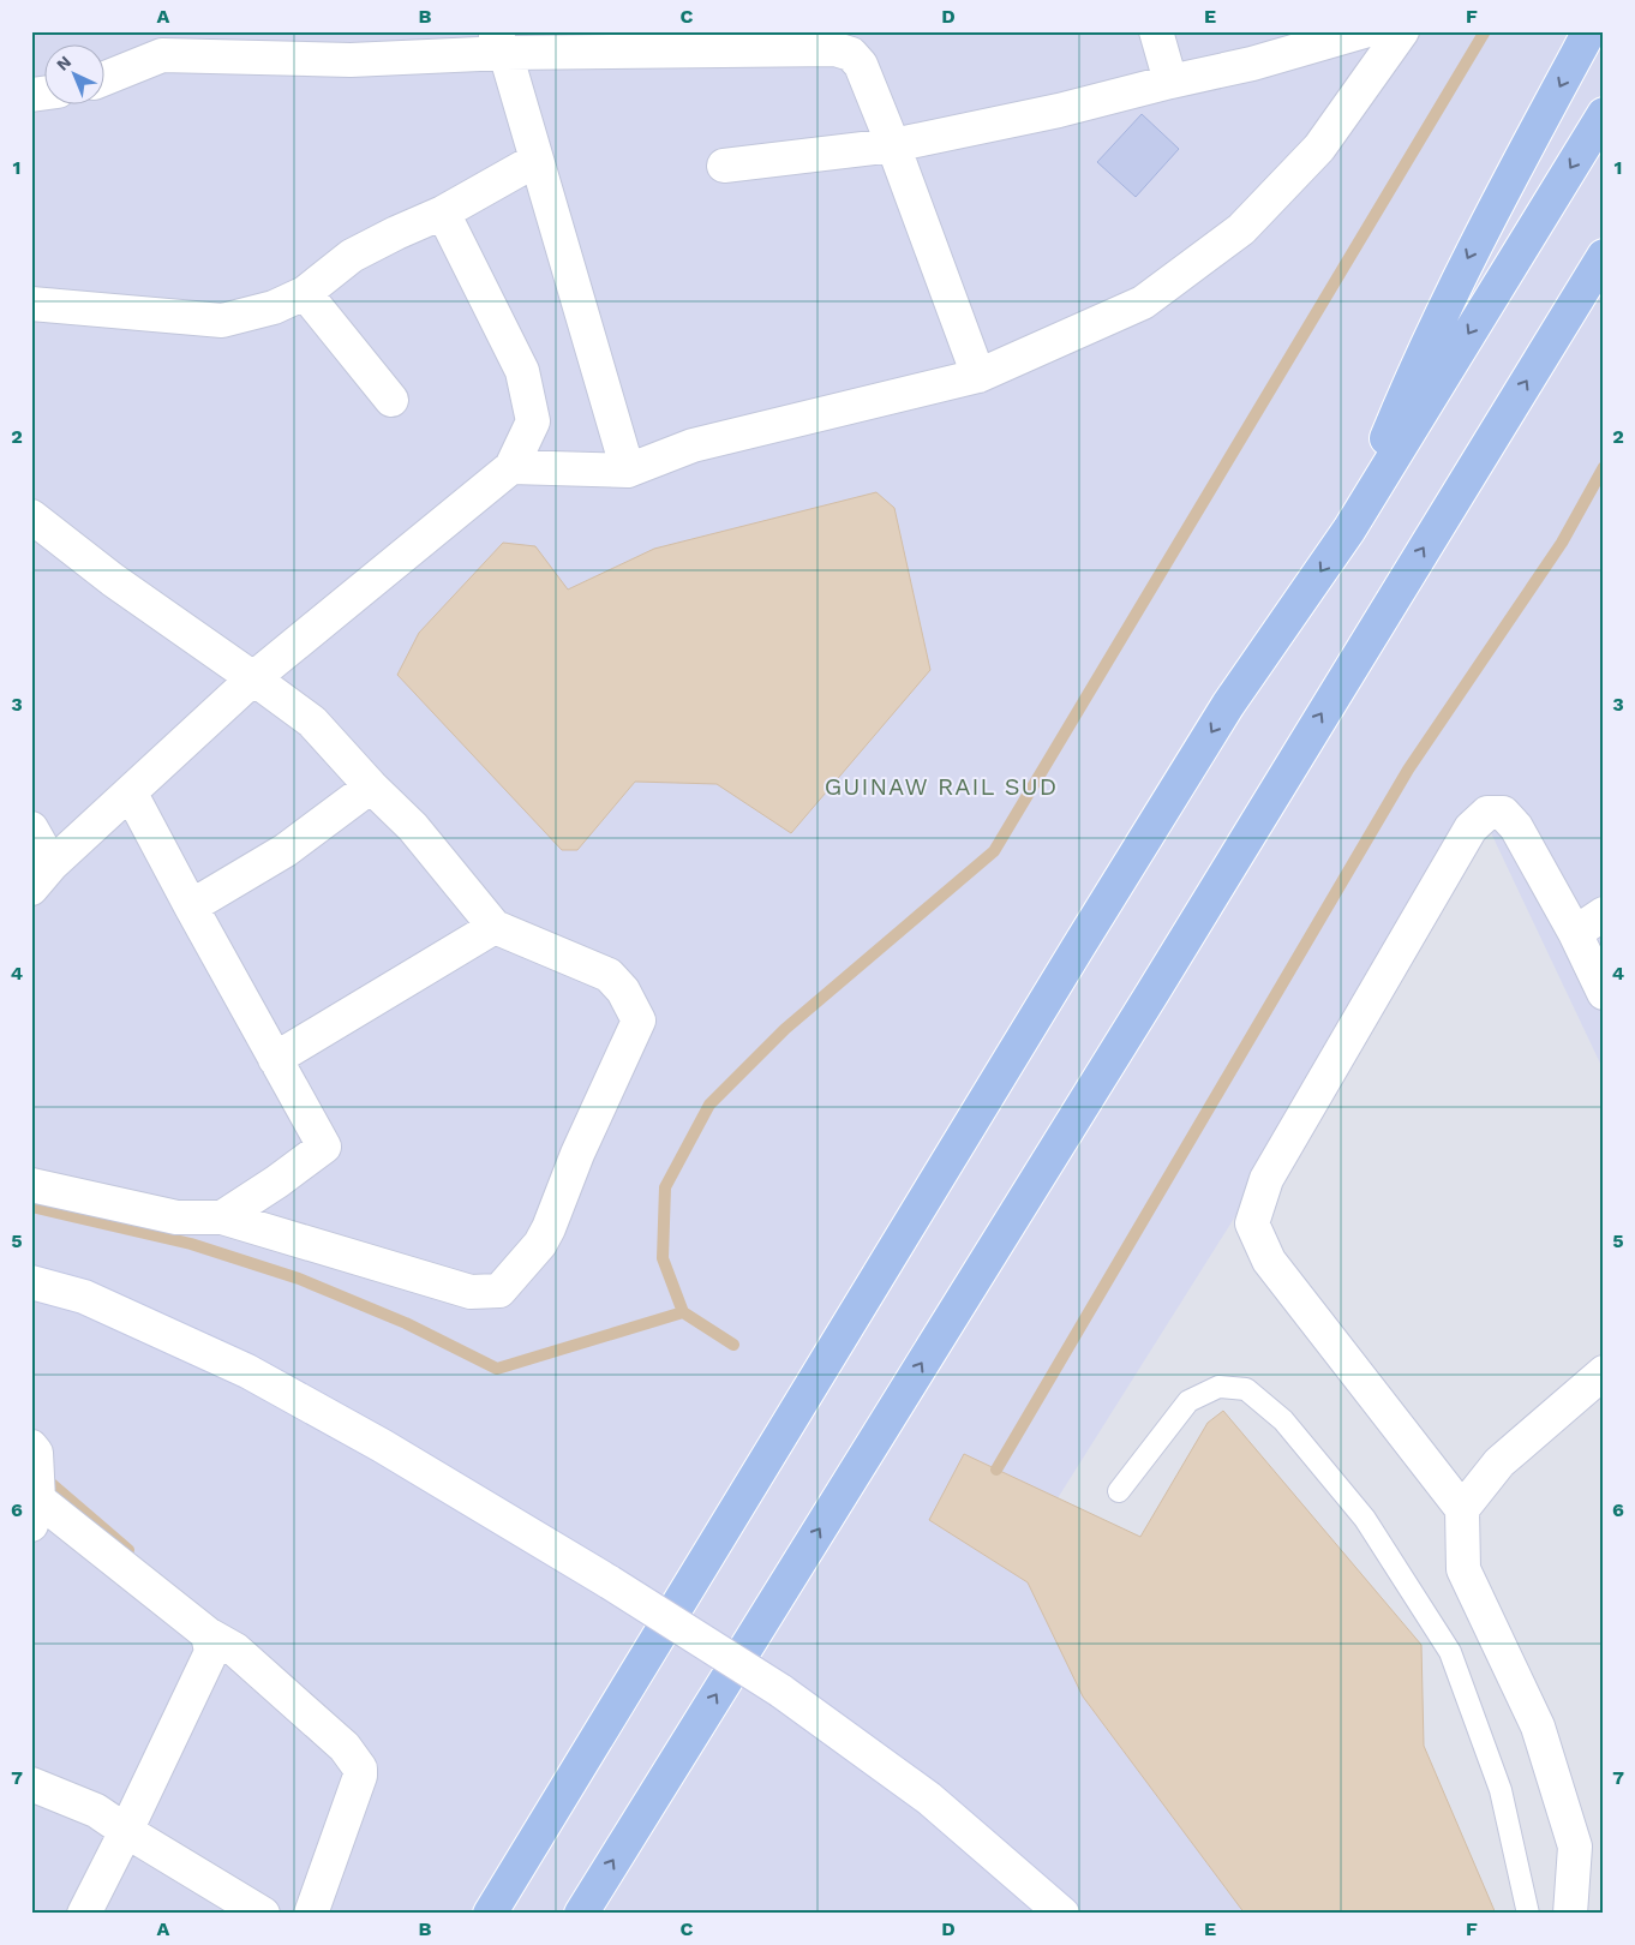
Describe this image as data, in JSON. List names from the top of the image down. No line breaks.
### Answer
{"districts":["GUINAW RAIL SUD"],"north":"top left","grid":{"columns":["A","B","C","D","E","F"],"rows":["1","2","3","4","5","6","7"]}}
